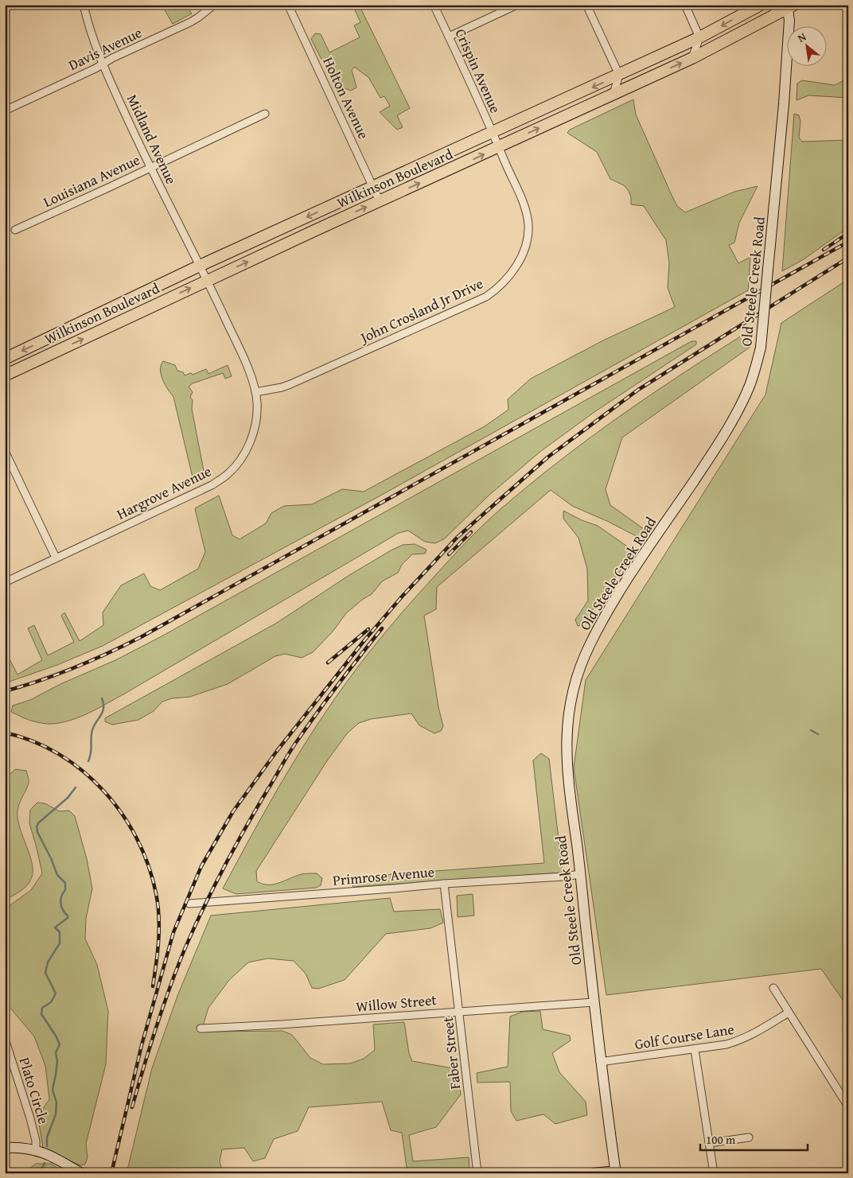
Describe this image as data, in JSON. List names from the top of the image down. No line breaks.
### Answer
{"streets":{"main road":["Wilkinson Boulevard","Old Steele Creek Road"],"street":["Davis Avenue","Crispin Avenue","Holton Avenue","Midland Avenue","Louisiana Avenue","John Crosland Jr Drive","Hargrove Avenue","Primrose Avenue","Willow Street","Golf Course Lane","Faber Street","Plato Circle"]},"crossings":[["Davis Avenue","Midland Avenue"],["Crispin Avenue","Wilkinson Boulevard"],["Crispin Avenue","John Crosland Jr Drive"],["Holton Avenue","Wilkinson Boulevard"],["Midland Avenue","Wilkinson Boulevard"],["Midland Avenue","Louisiana Avenue"],["Midland Avenue","Hargrove Avenue"],["Wilkinson Boulevard","Old Steele Creek Road"],["Wilkinson Boulevard","John Crosland Jr Drive"],["Wilkinson Boulevard","Hargrove Avenue"],["Old Steele Creek Road","Primrose Avenue"],["Old Steele Creek Road","Willow Street"],["Old Steele Creek Road","Golf Course Lane"],["John Crosland Jr Drive","Hargrove Avenue"],["Primrose Avenue","Faber Street"],["Willow Street","Faber Street"]],"scale_bar":"100 m","north":"top left"}
